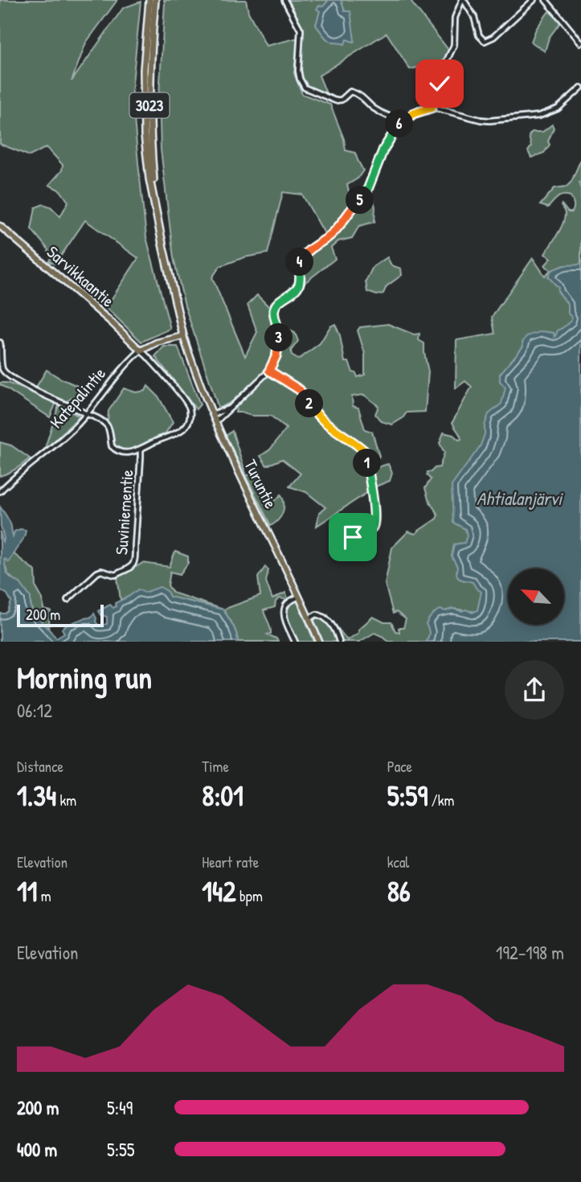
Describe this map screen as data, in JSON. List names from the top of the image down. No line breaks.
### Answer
{"streets":{"highway":["3023"],"main road":["Sarvikkaantie","Katepalintie","Turuntie"],"street":["Suviniementie"]},"crossings":[["3023","Katepalintie"],["3023","Turuntie"],["Sarvikkaantie","Katepalintie"],["Katepalintie","Turuntie"]],"water":["Ahtialanjärvi"],"scale_bar":"200 m","north":"top left","page":{"pins":["6","5","4","3","2","1"],"scale":"200 m","heading":["Morning run","06:12"],"stats":[["Distance","1.34 km"],["Time","8:01"],["Pace","5:59 /km"],["Elevation","11 m"],["Heart rate","142 bpm"],["kcal","86"]],"chart":["Elevation","192–198 m"],"list":[{"name":"200 m","note":"5:49"},{"name":"400 m","note":"5:55"}]}}
